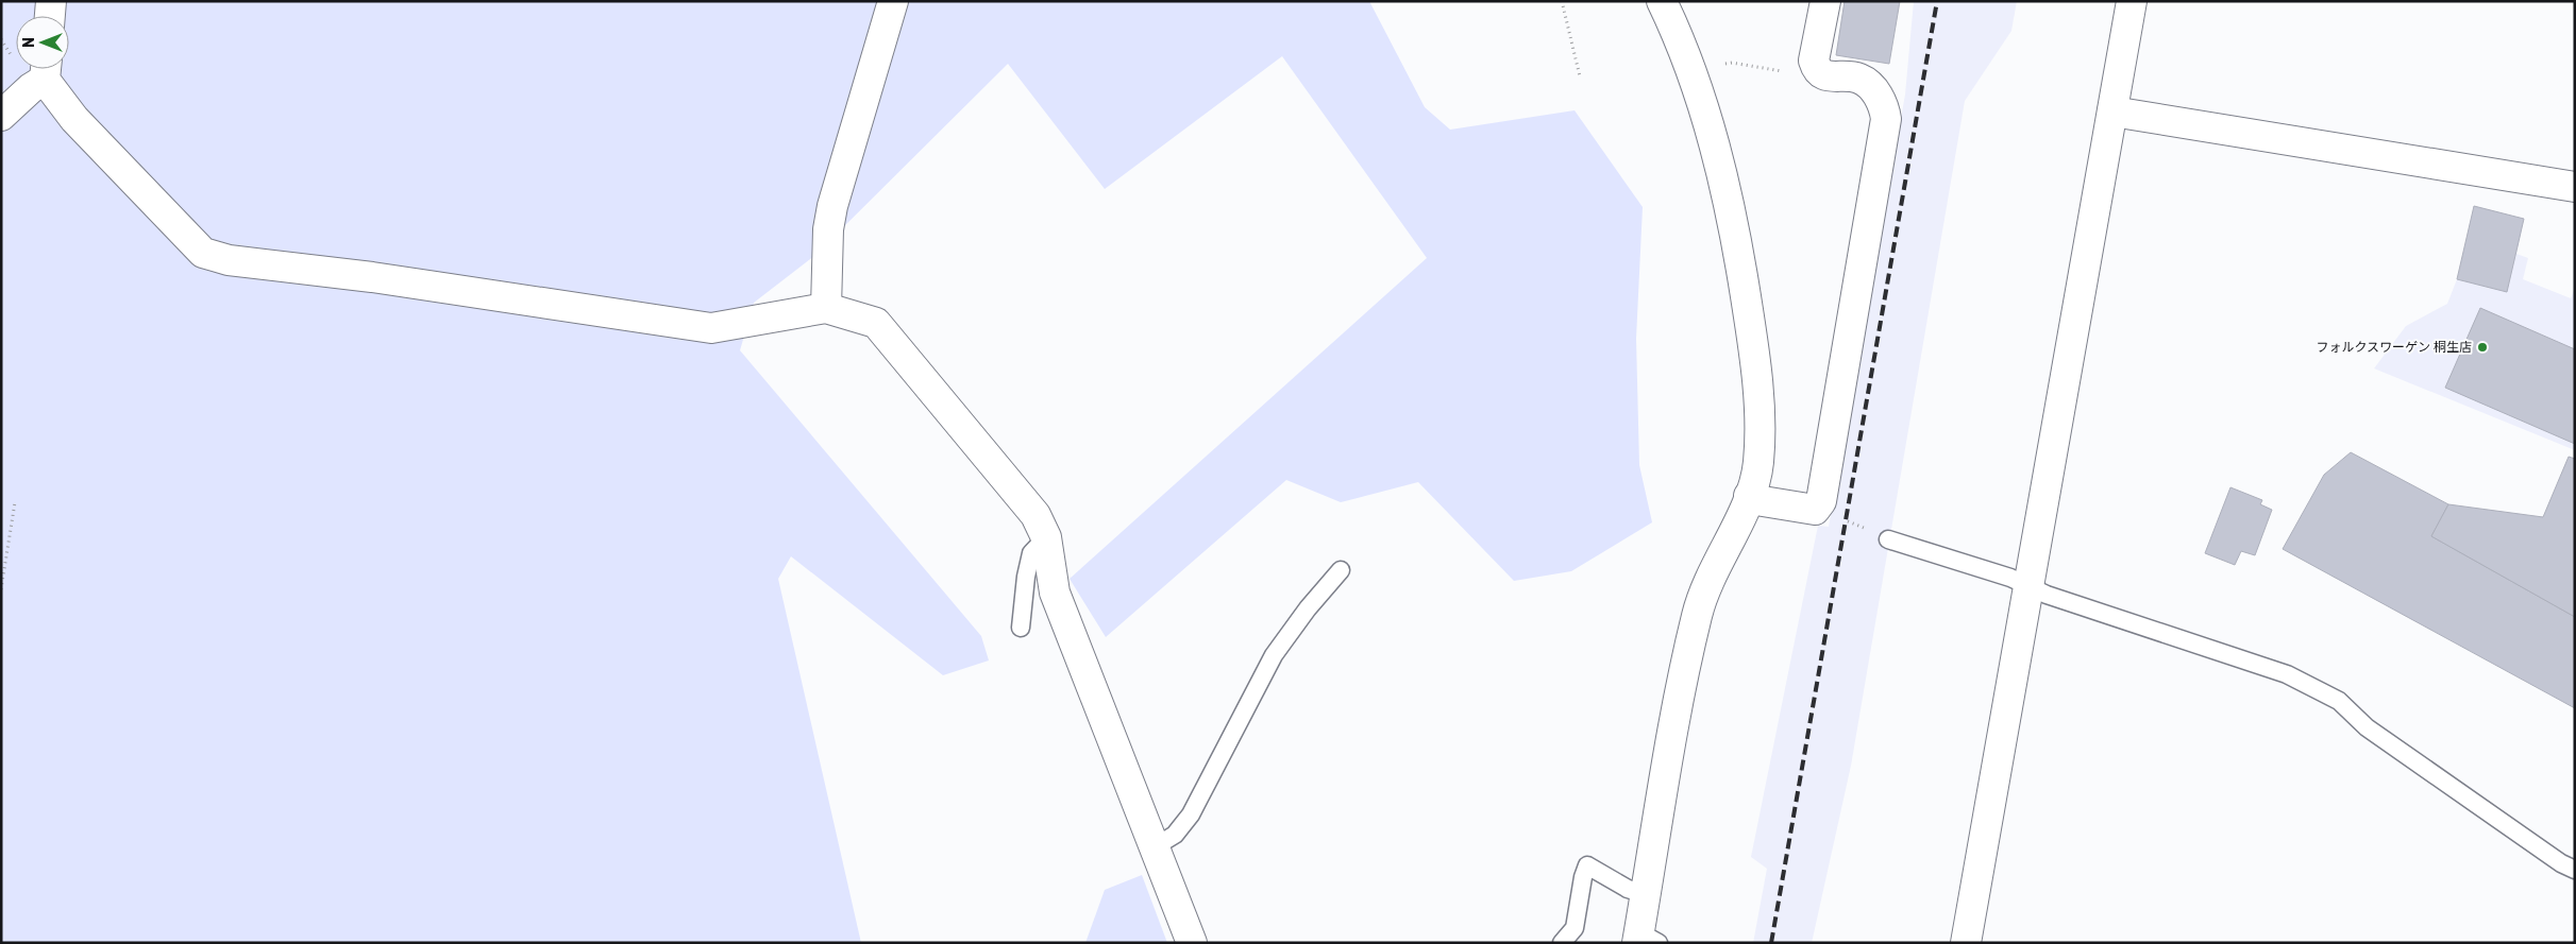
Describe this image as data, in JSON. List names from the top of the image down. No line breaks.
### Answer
{"places":["フォルクスワーゲン 桐生店"],"north":"left"}
